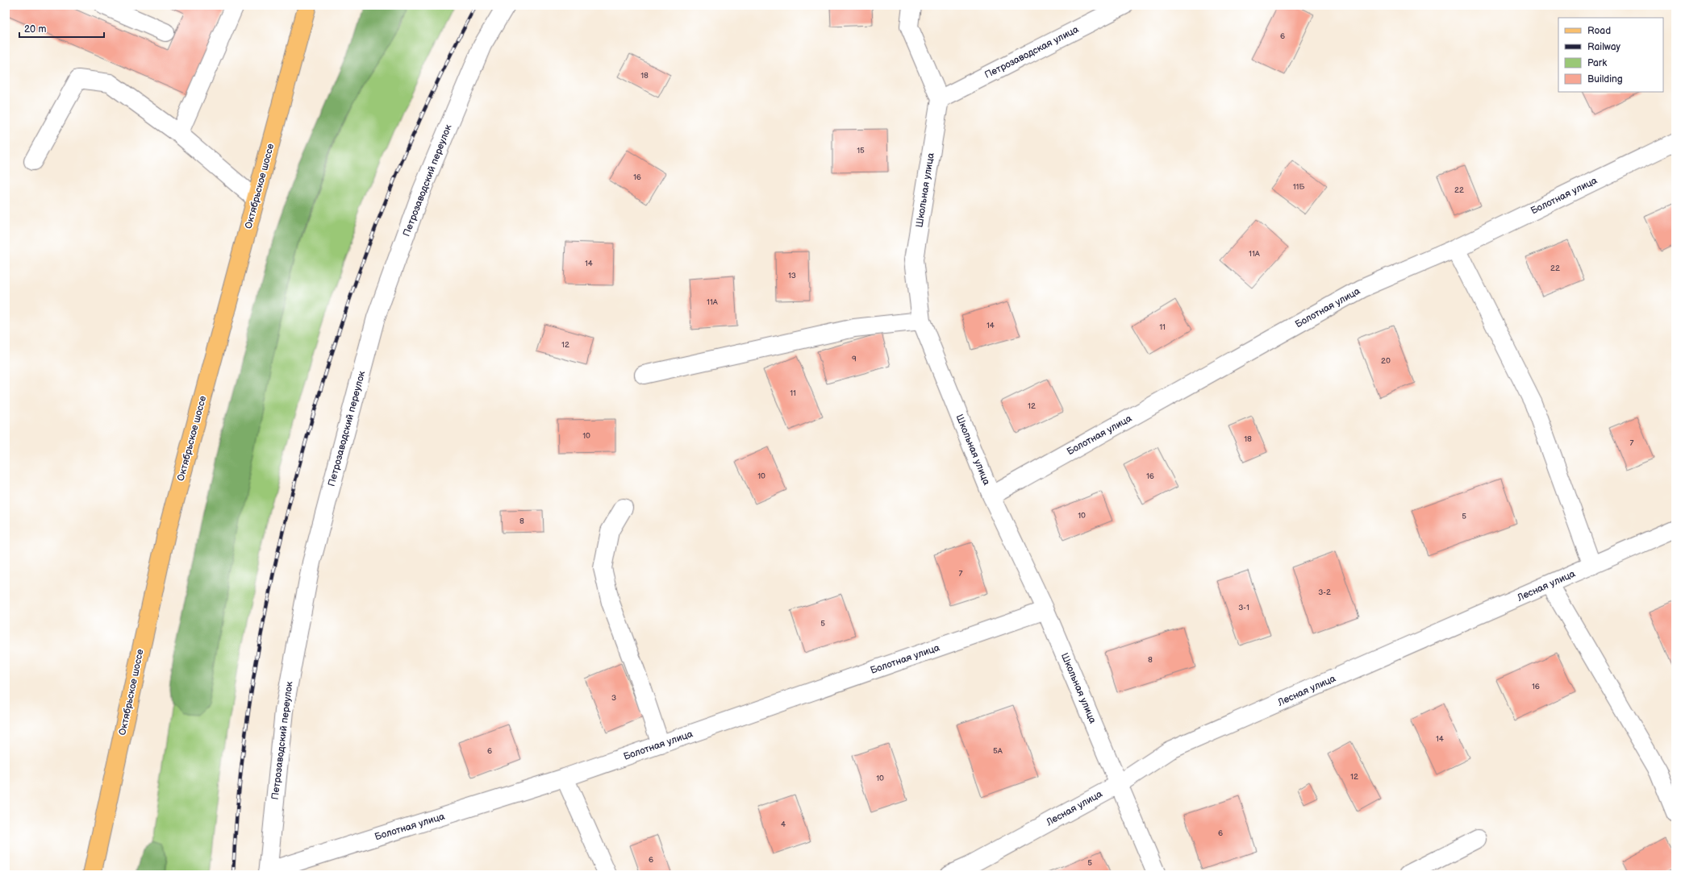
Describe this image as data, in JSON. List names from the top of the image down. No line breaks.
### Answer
{"streets":{"main road":["Октябрьское шоссе"],"street":["Петрозаводская улица","Петрозаводский переулок","Школьная улица","Болотная улица","Лесная улица"]},"crossings":[["Петрозаводская улица","Школьная улица"],["Петрозаводский переулок","Болотная улица"],["Школьная улица","Болотная улица"],["Школьная улица","Лесная улица"]],"house_numbers":["6","18","15","16","11Б","22","11А","14","22","13","11А","14","11","12","9","20","11","12","10","18","7","10","16","10","5","8","7","3-2","3-1","5","8","16","3","14","6","5А","12","10","4","6","6","5"],"legend":["Road","Railway","Park","Building"],"scale_bar":"20 m"}
